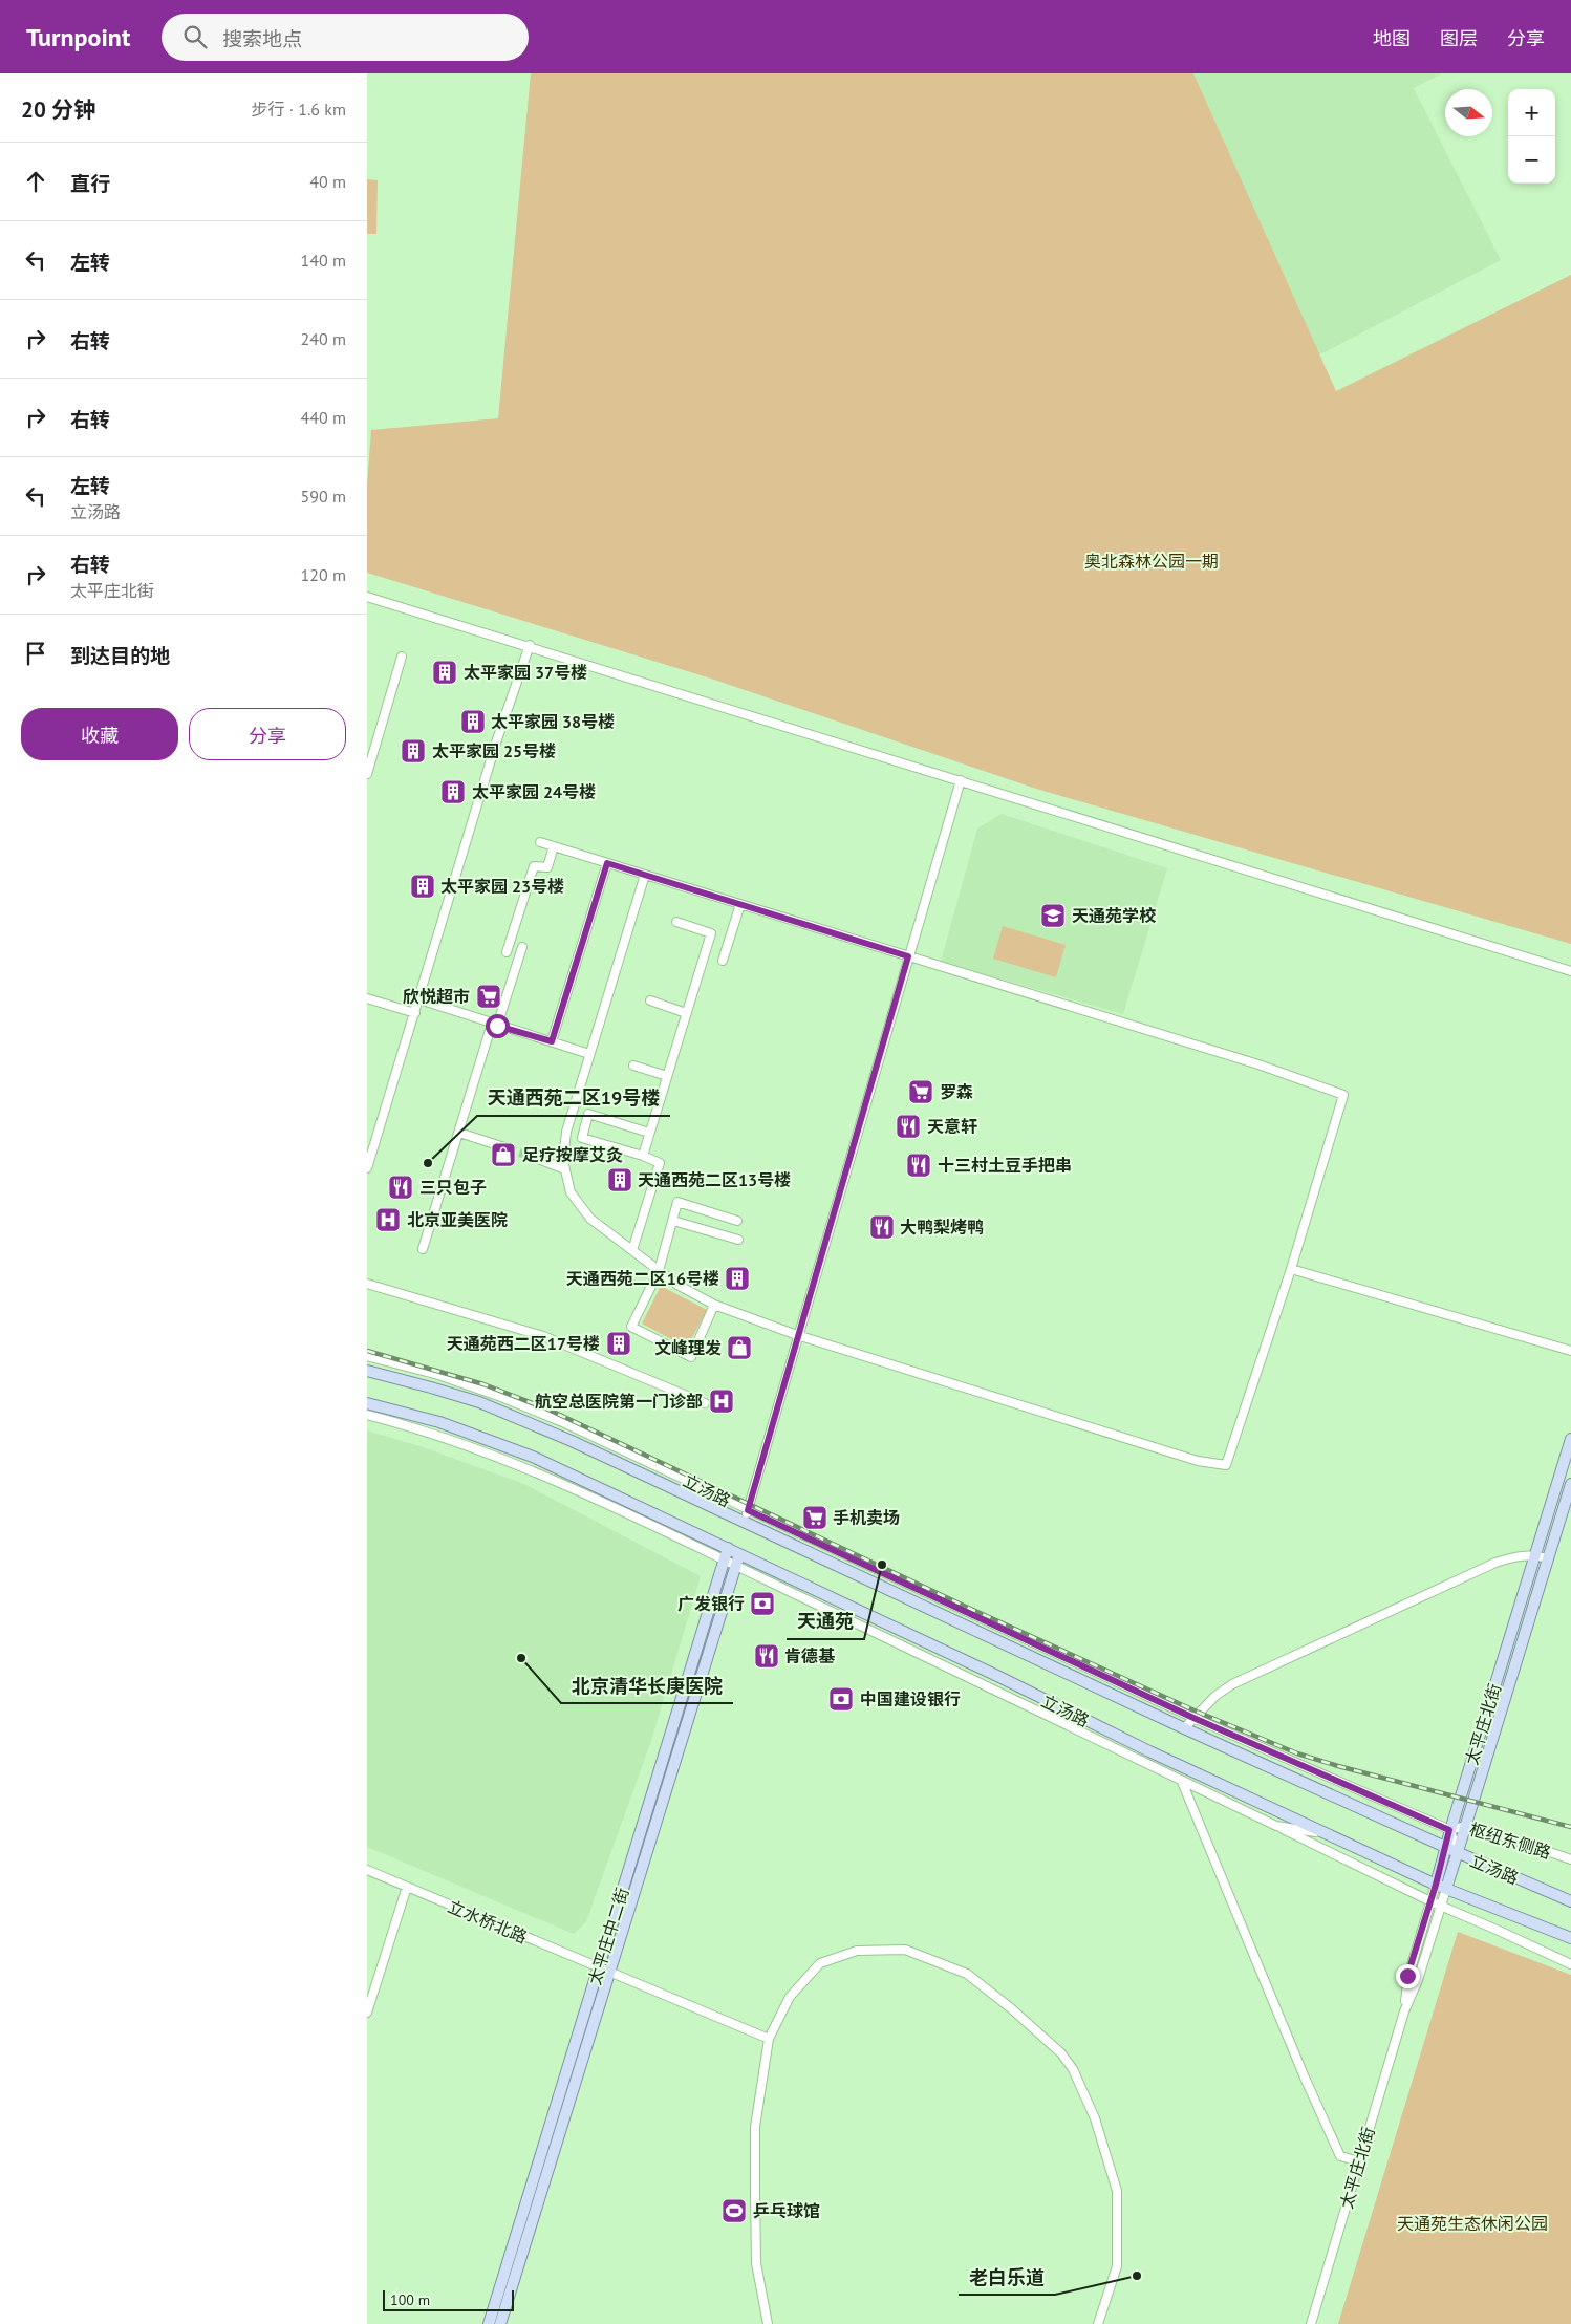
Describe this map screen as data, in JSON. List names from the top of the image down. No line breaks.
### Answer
{"streets":{"main road":["立汤路","太平庄北街","太平庄中二街"],"street":["枢纽东侧路","立水桥北路"]},"crossings":[["立汤路","太平庄北街"],["立汤路","枢纽东侧路"],["立汤路","太平庄中二街"],["太平庄北街","枢纽东侧路"],["立水桥北路","太平庄中二街"]],"parks":["奥北森林公园一期","天通苑生态休闲公园"],"places":{"building":["太平家园 37号楼","太平家园 38号楼","太平家园 25号楼","太平家园 24号楼","太平家园 23号楼","天通西苑二区13号楼","天通西苑二区16号楼","天通苑西二区17号楼"],"school or university":["天通苑学校"],"supermarket":["欣悦超市","罗森","手机卖场"],"restaurant":["天意轩","十三村土豆手把串","三只包子","大鸭梨烤鸭","肯德基"],"shop":["足疗按摩艾灸","文峰理发"],"other":["天通西苑二区19号楼","天通苑","北京清华长庚医院","老白乐道"],"hospital":["北京亚美医院","航空总医院第一门诊部"],"bank":["广发银行","中国建设银行"],"sports":["乒乓球馆"]},"scale_bar":"100 m","north":"right","page":{"header":"Turnpoint","search":"搜索地点","nav":["地图","图层","分享"],"heading":["20 分钟","步行 · 1.6 km"],"map_buttons":["+","−"],"list":[["直行","40 m"],["左转","140 m"],["右转","240 m"],["右转","440 m"],["左转","立汤路","590 m"],["右转","太平庄北街","120 m"],"到达目的地"],"buttons":["收藏","分享"],"scale":"100 m"}}
